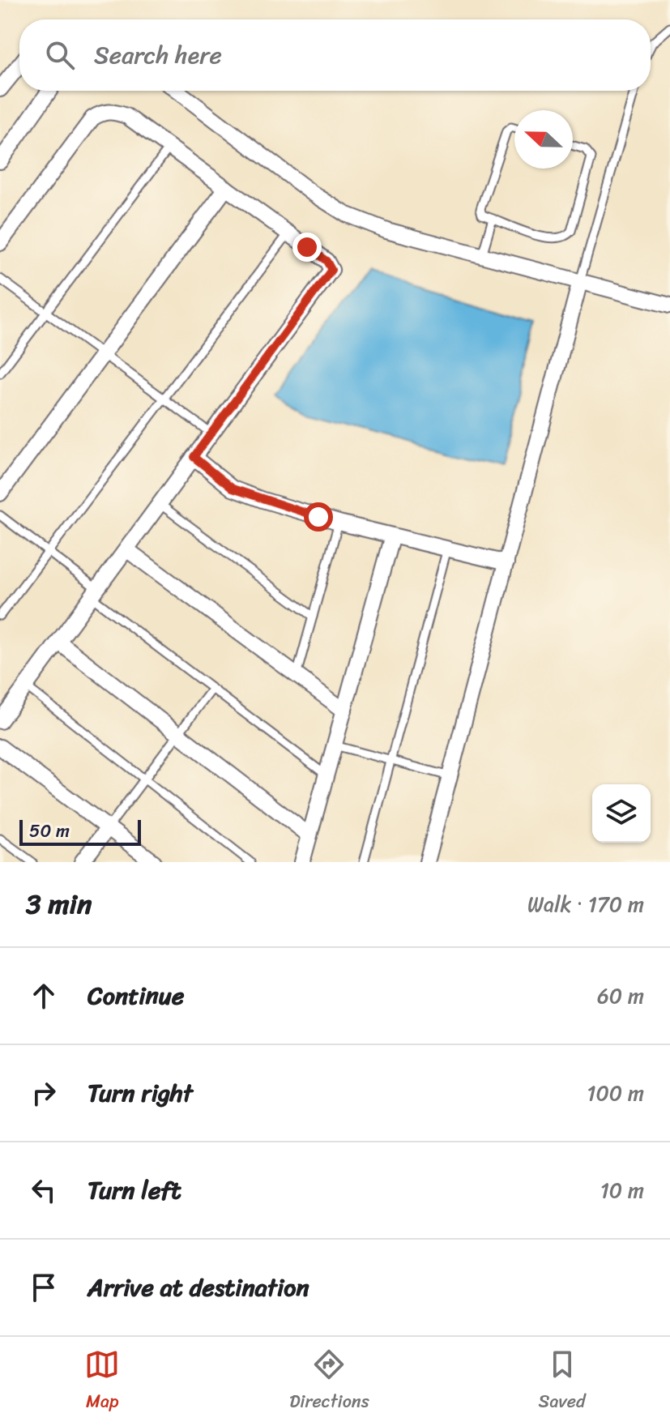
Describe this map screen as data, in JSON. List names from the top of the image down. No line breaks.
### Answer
{"scale_bar":"50 m","north":"left","page":{"search":"Search here","scale":"50 m","heading":["3 min","Walk · 170 m"],"list":[["Continue","60 m"],["Turn right","100 m"],["Turn left","10 m"],"Arrive at destination"],"nav":["Map","Directions","Saved"]}}
